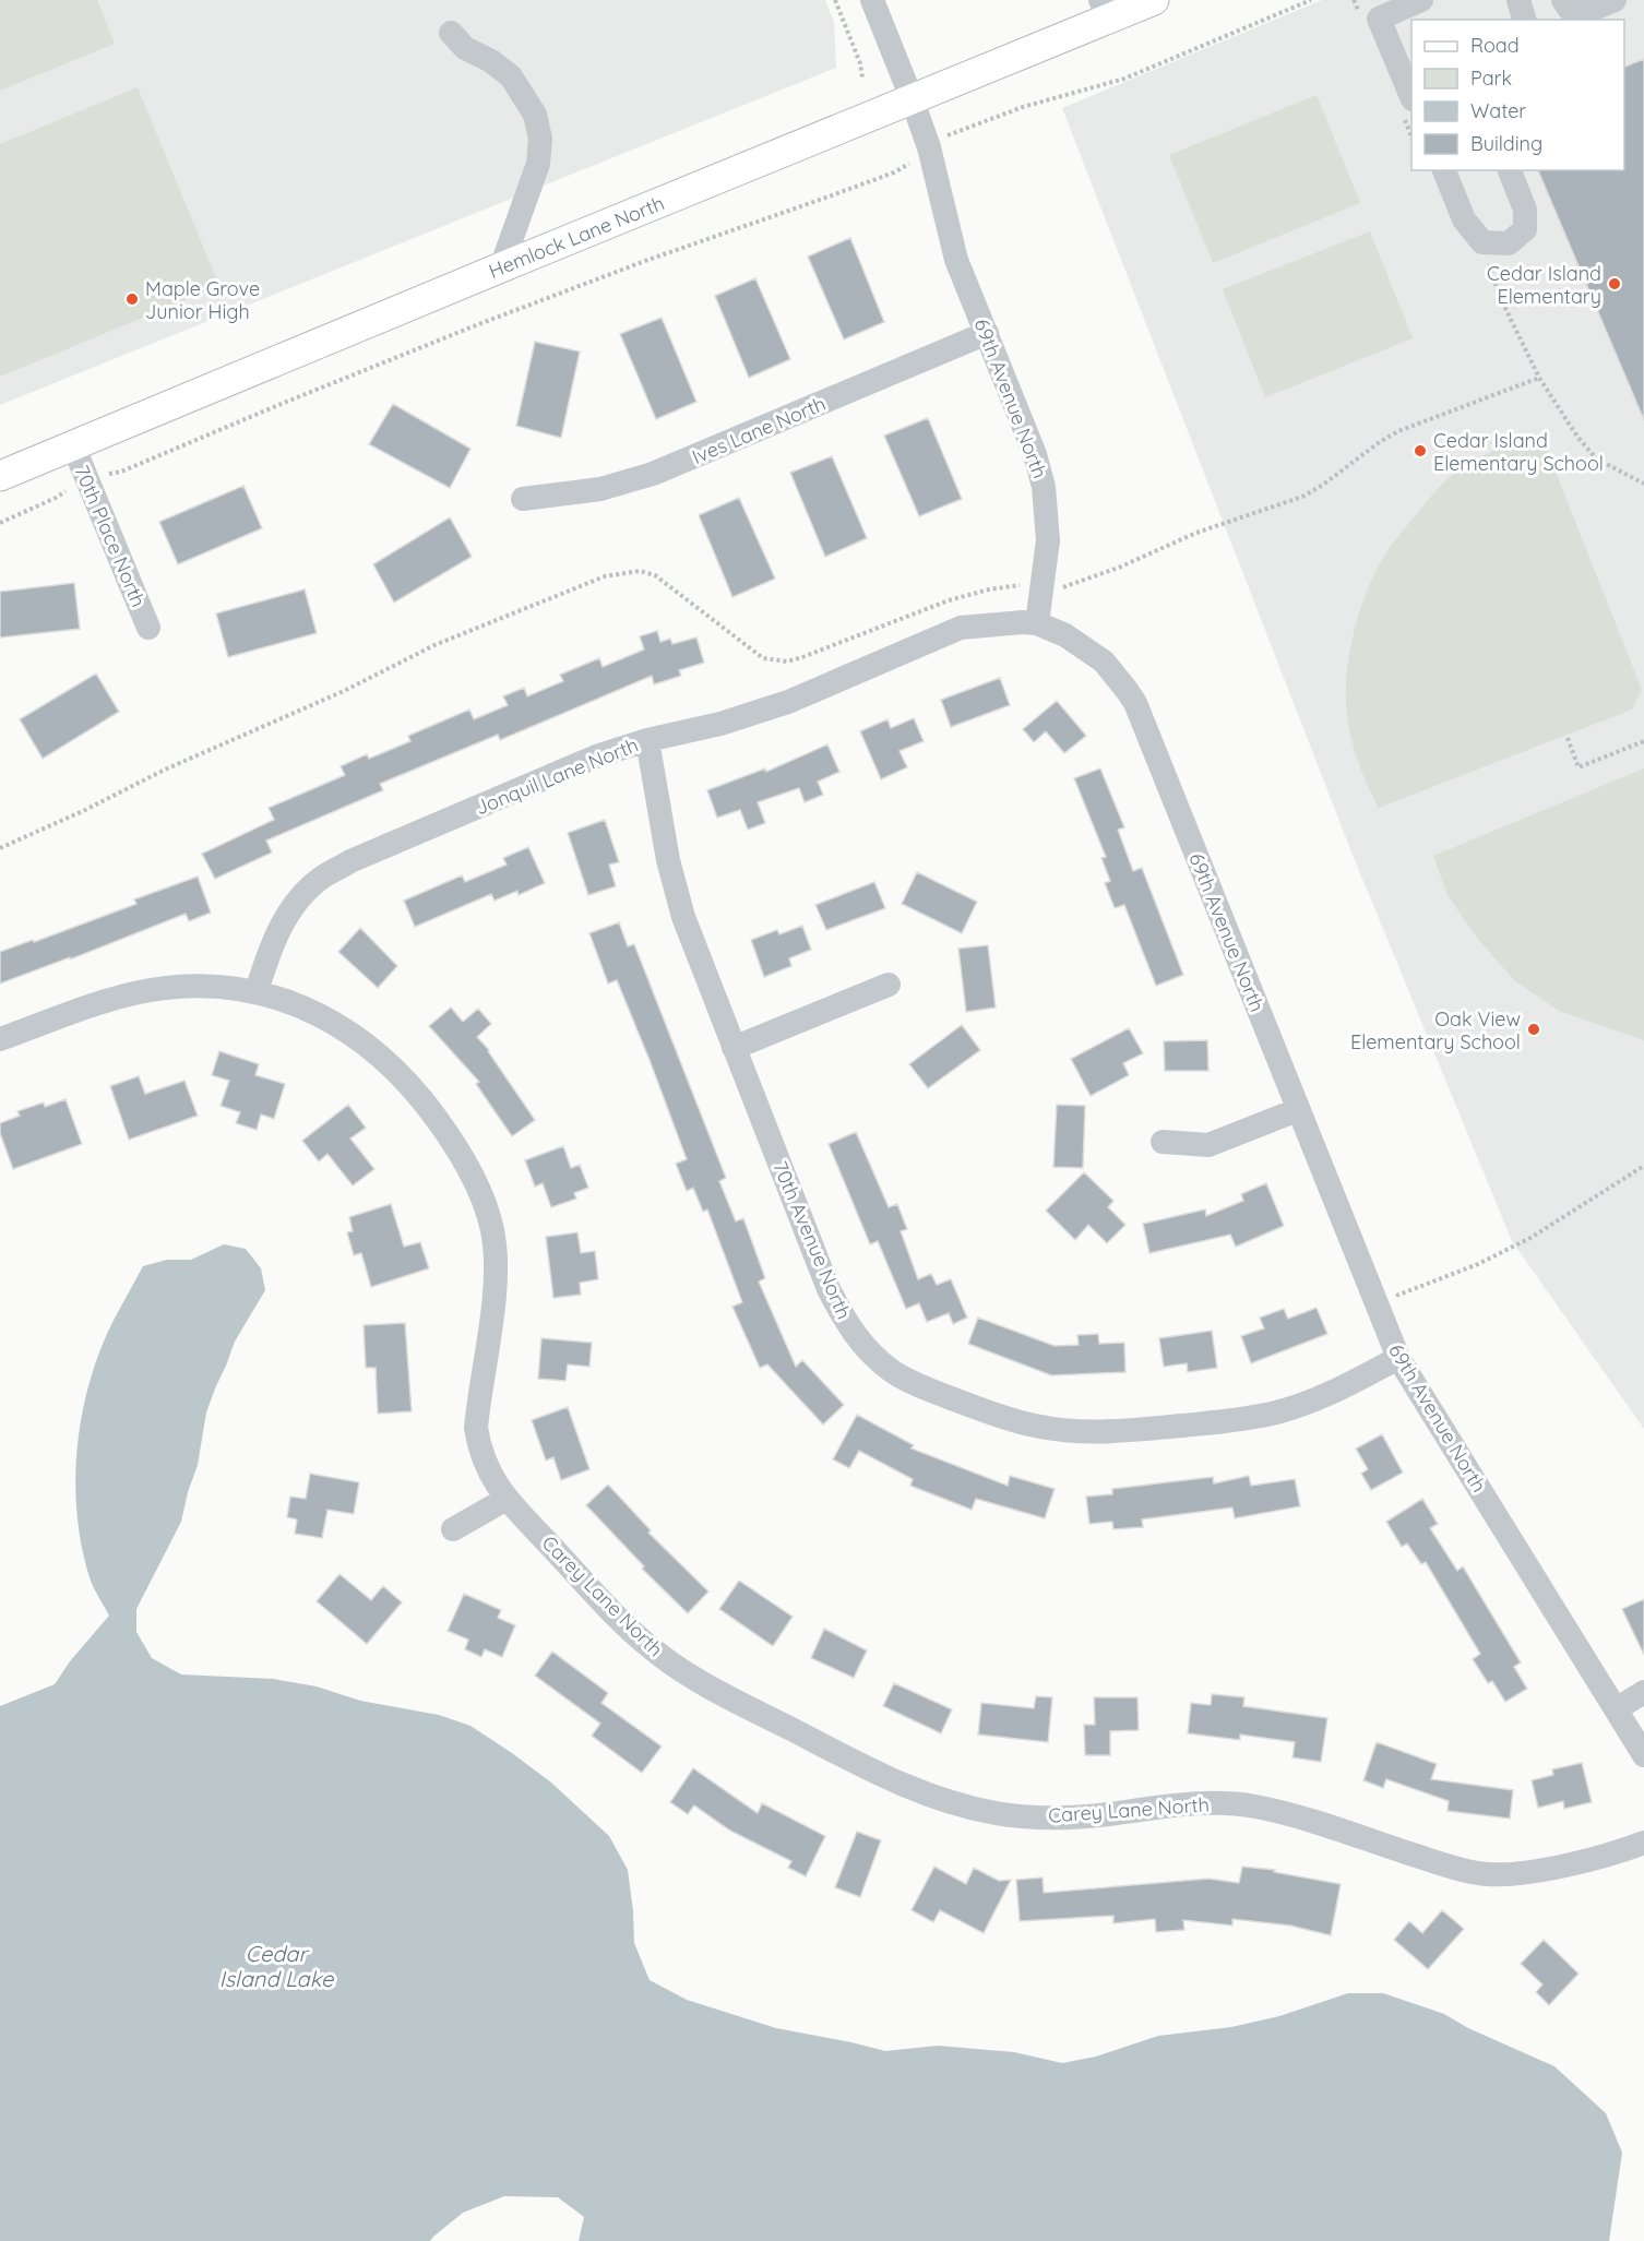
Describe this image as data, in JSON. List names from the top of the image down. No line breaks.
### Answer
{"streets":{"main road":["Hemlock Lane North"],"street":["69th Avenue North","Ives Lane North","70th Place North","Jonquil Lane North","70th Avenue North","Carey Lane North"]},"crossings":[["Hemlock Lane North","69th Avenue North"],["Hemlock Lane North","70th Place North"],["69th Avenue North","Ives Lane North"],["69th Avenue North","Jonquil Lane North"],["69th Avenue North","70th Avenue North"],["Jonquil Lane North","70th Avenue North"],["Jonquil Lane North","Carey Lane North"]],"water":["Cedar Island Lake"],"places":["Cedar Island Elementary","Maple Grove Junior High","Cedar Island Elementary School","Oak View Elementary School"],"legend":["Road","Park","Water","Building"]}
